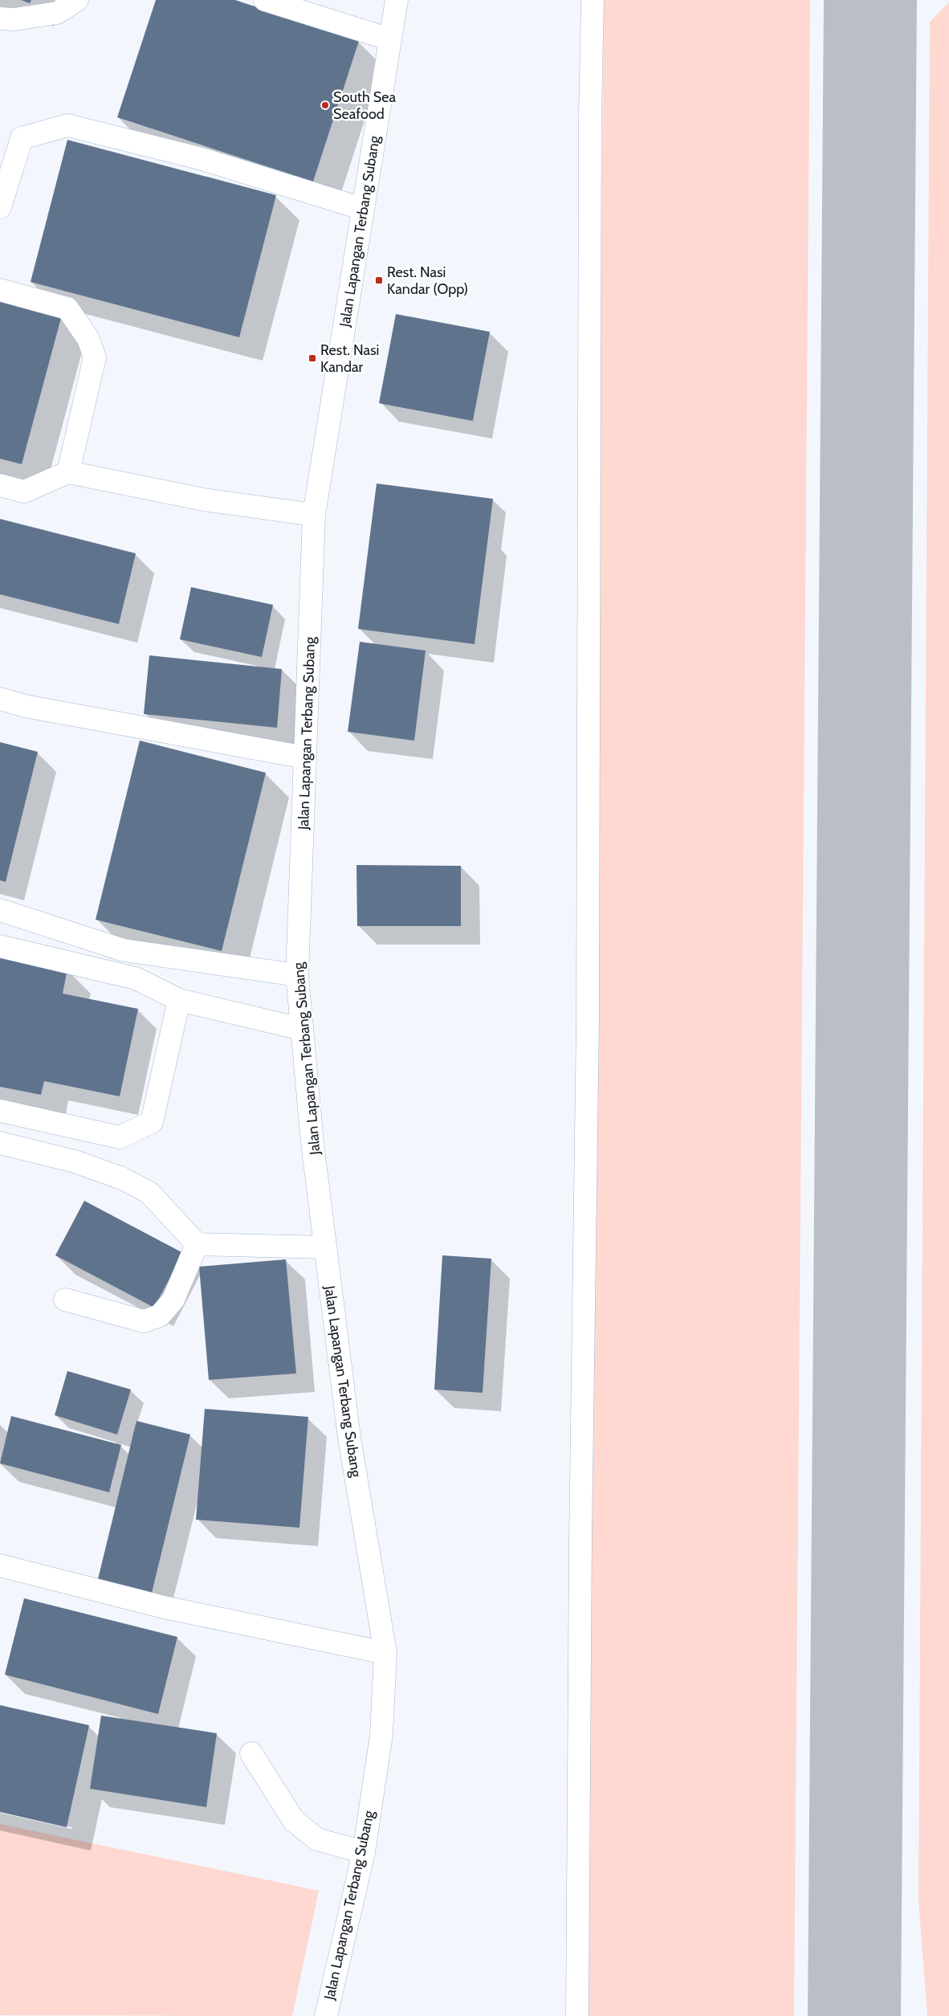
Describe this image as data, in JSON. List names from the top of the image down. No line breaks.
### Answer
{"streets":{"street":["Jalan Lapangan Terbang Subang"]},"places":{"other":["South Sea Seafood"],"transit":["Rest. Nasi Kandar (Opp)","Rest. Nasi Kandar"]}}
